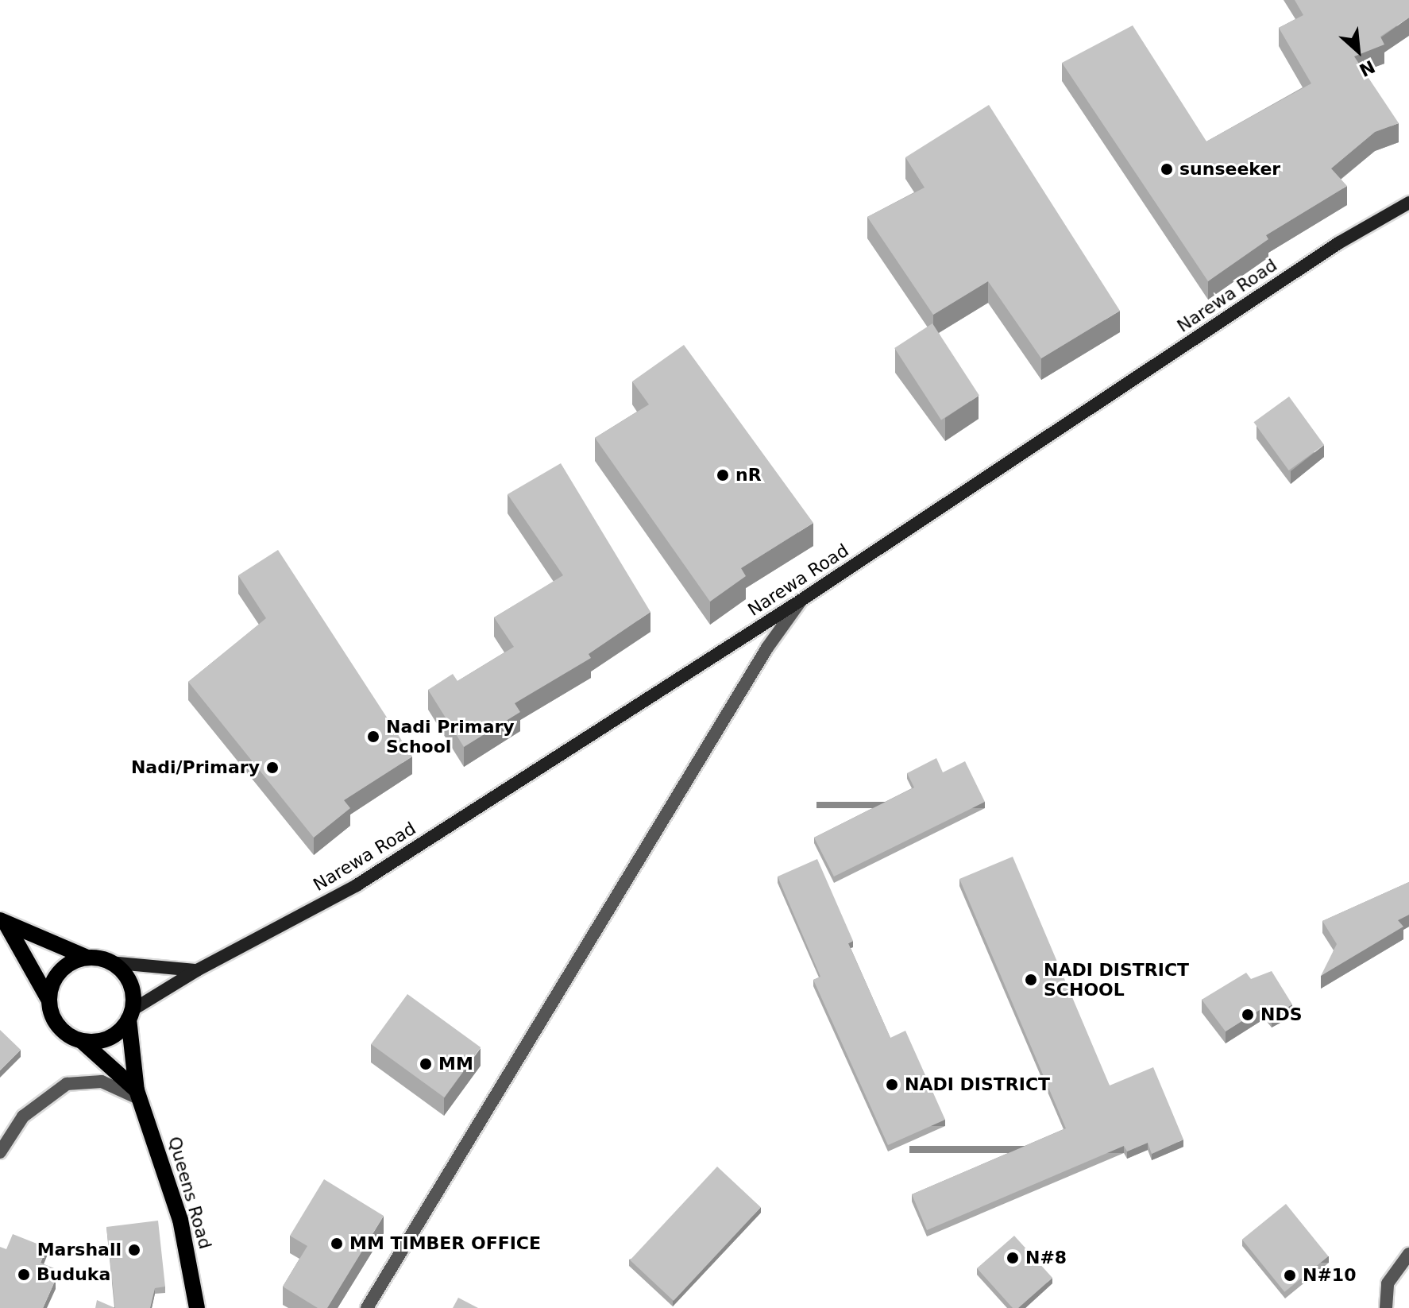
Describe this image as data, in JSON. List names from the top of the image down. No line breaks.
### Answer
{"streets":{"main road":["Narewa Road","Queens Road"]},"crossings":[["Narewa Road","Queens Road"]],"places":["sunseeker","nR","Nadi Primary School","Nadi/Primary","NADI DISTRICT SCHOOL","NDS","MM","NADI DISTRICT","MM TIMBER OFFICE","Marshall","N#8","Buduka","N#10"],"north":"bottom right"}
